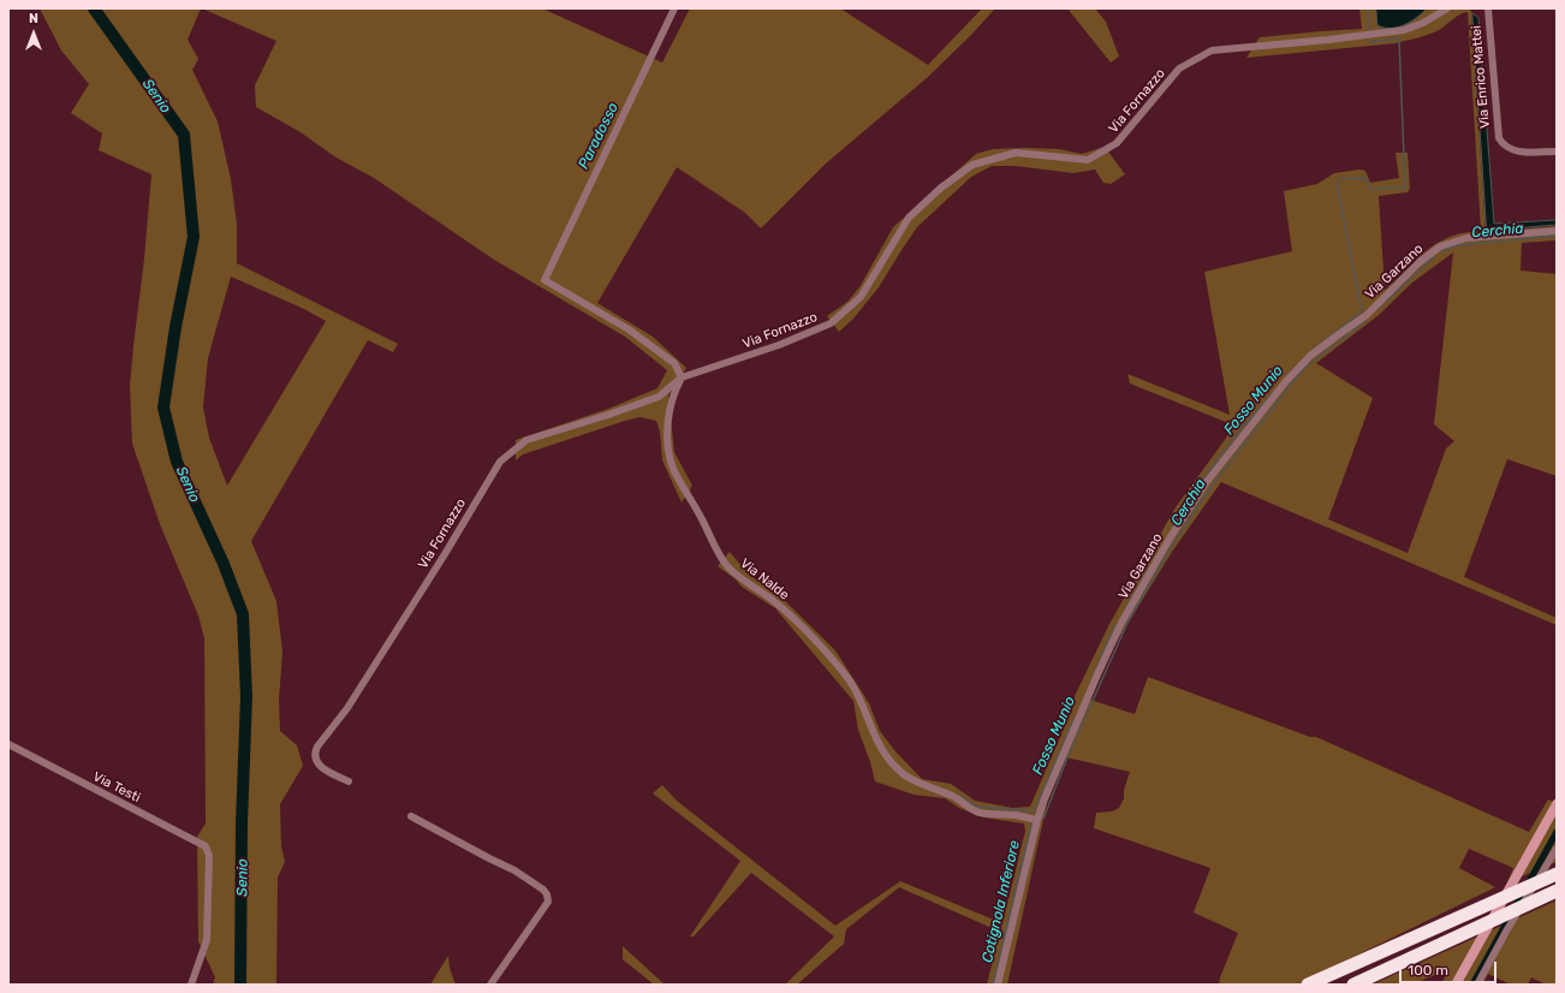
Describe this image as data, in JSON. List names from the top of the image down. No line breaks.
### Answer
{"streets":{"street":["Via Enrico Mattei","Via Fornazzo","Via Garzano","Via Nalde","Via Testi"]},"crossings":[["Via Fornazzo","Via Nalde"],["Via Garzano","Via Nalde"]],"water":["Senio","Paradosso","Cerchia","Fosso Munio","Cotignola Inferiore"],"scale_bar":"100 m","north":"top"}
